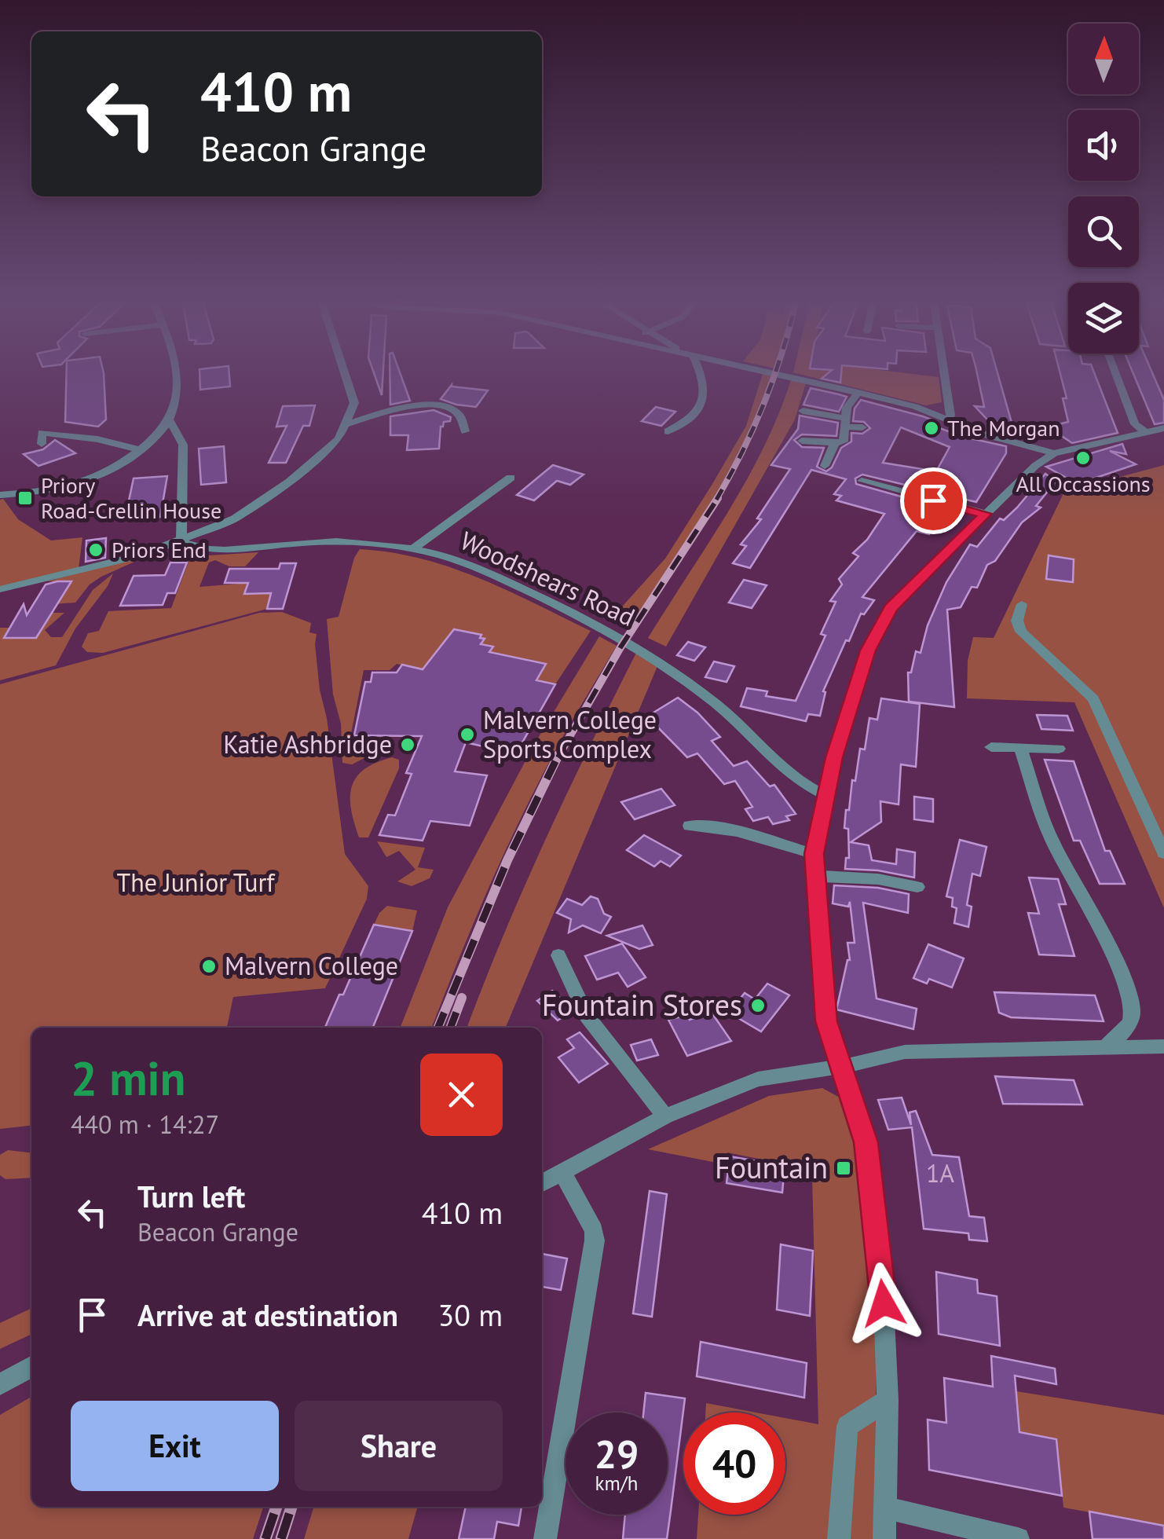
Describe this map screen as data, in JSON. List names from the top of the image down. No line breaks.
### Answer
{"streets":{"street":["Woodshears Road"]},"parks":["The Junior Turf"],"places":{"other":["The Morgan","All Occassions","Priors End","Malvern College Sports Complex","Katie Ashbridge","Malvern College","Fountain Stores"],"transit":["Priory Road-Crellin House","Fountain"]},"house_numbers":["1A"],"north":"top","page":{"turn":["410 m","Beacon Grange"],"heading":["2 min","440 m · 14:27"],"list":[{"name":"Turn left","note":"Beacon Grange","value":"410 m"},{"name":"Arrive at destination","value":"30 m"}],"buttons":["Exit","Share"],"speed":"29 km/h","limit":"40"}}
